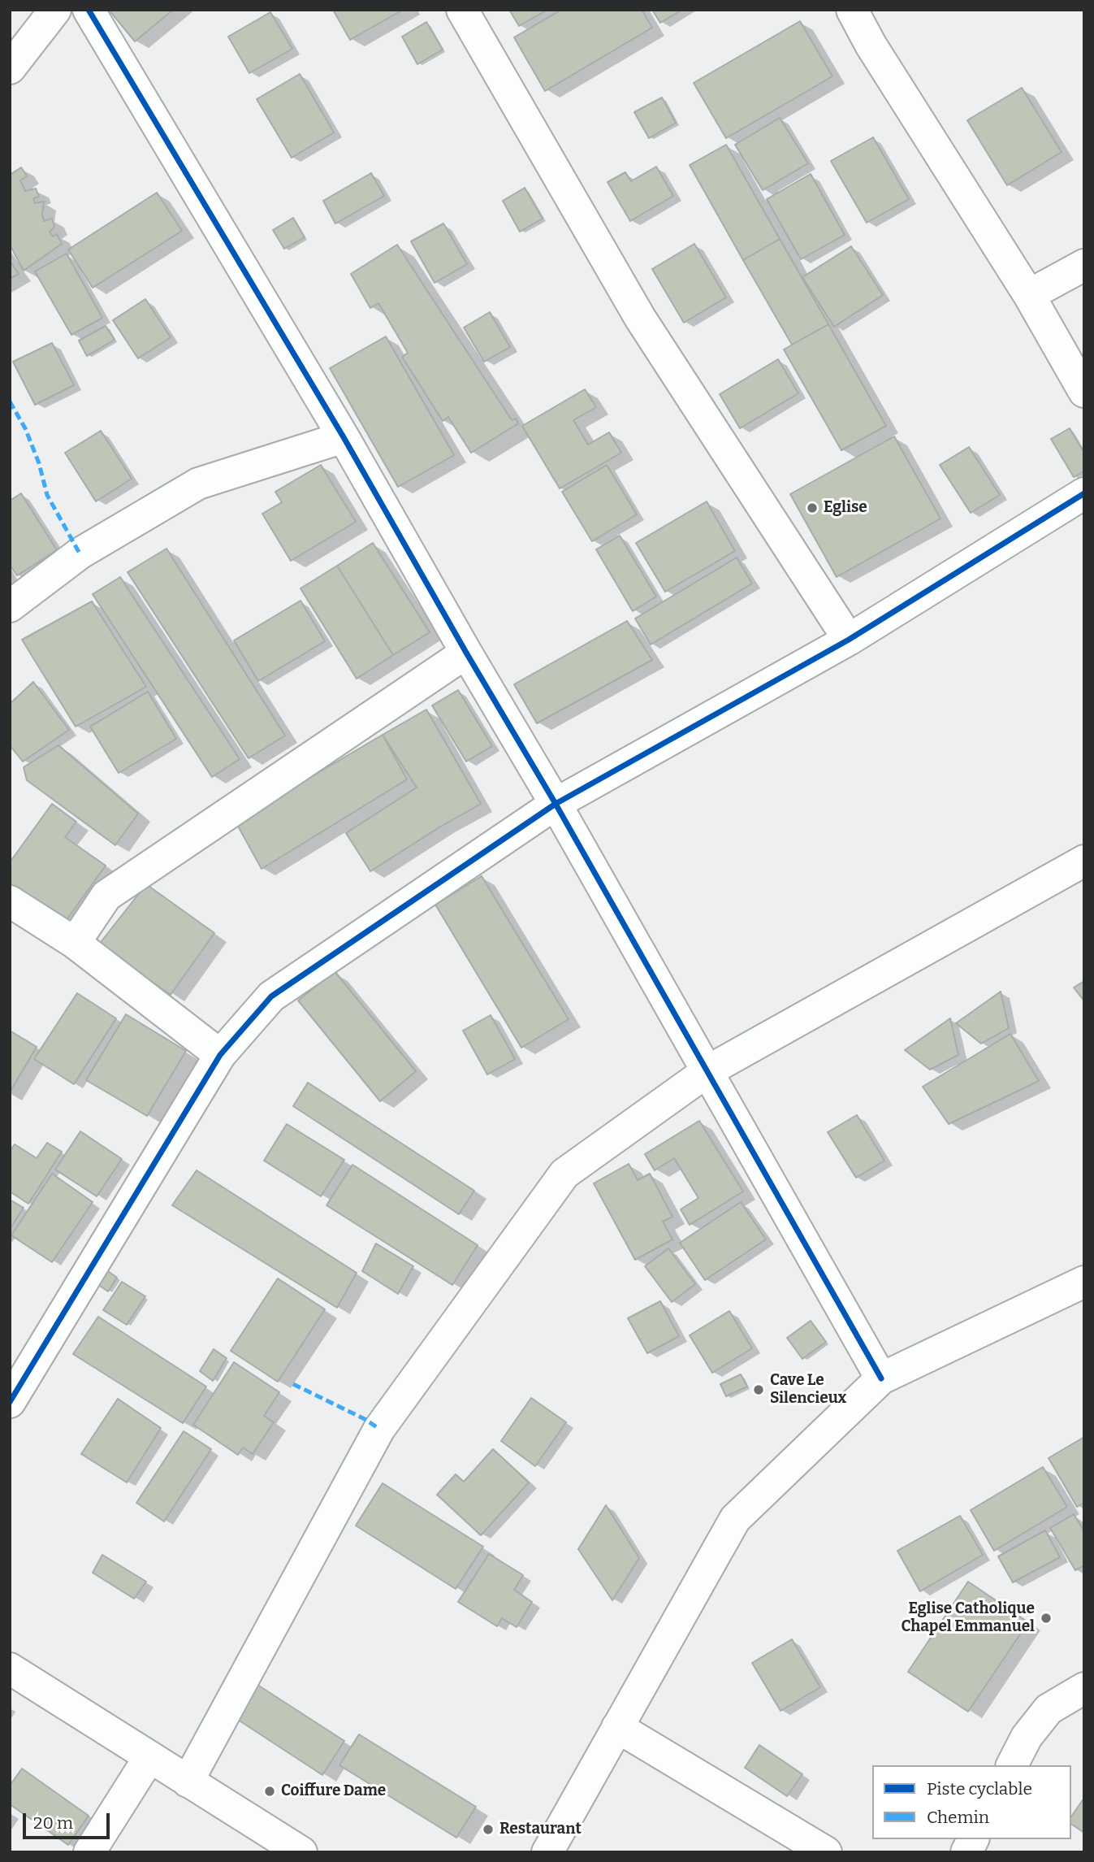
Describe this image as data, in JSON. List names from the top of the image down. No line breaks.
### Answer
{"places":["Eglise","Cave Le Silencieux","Eglise Catholique Chapel Emmanuel","Coiffure Dame","Restaurant"],"legend":["Piste cyclable","Chemin"],"scale_bar":"20 m"}
